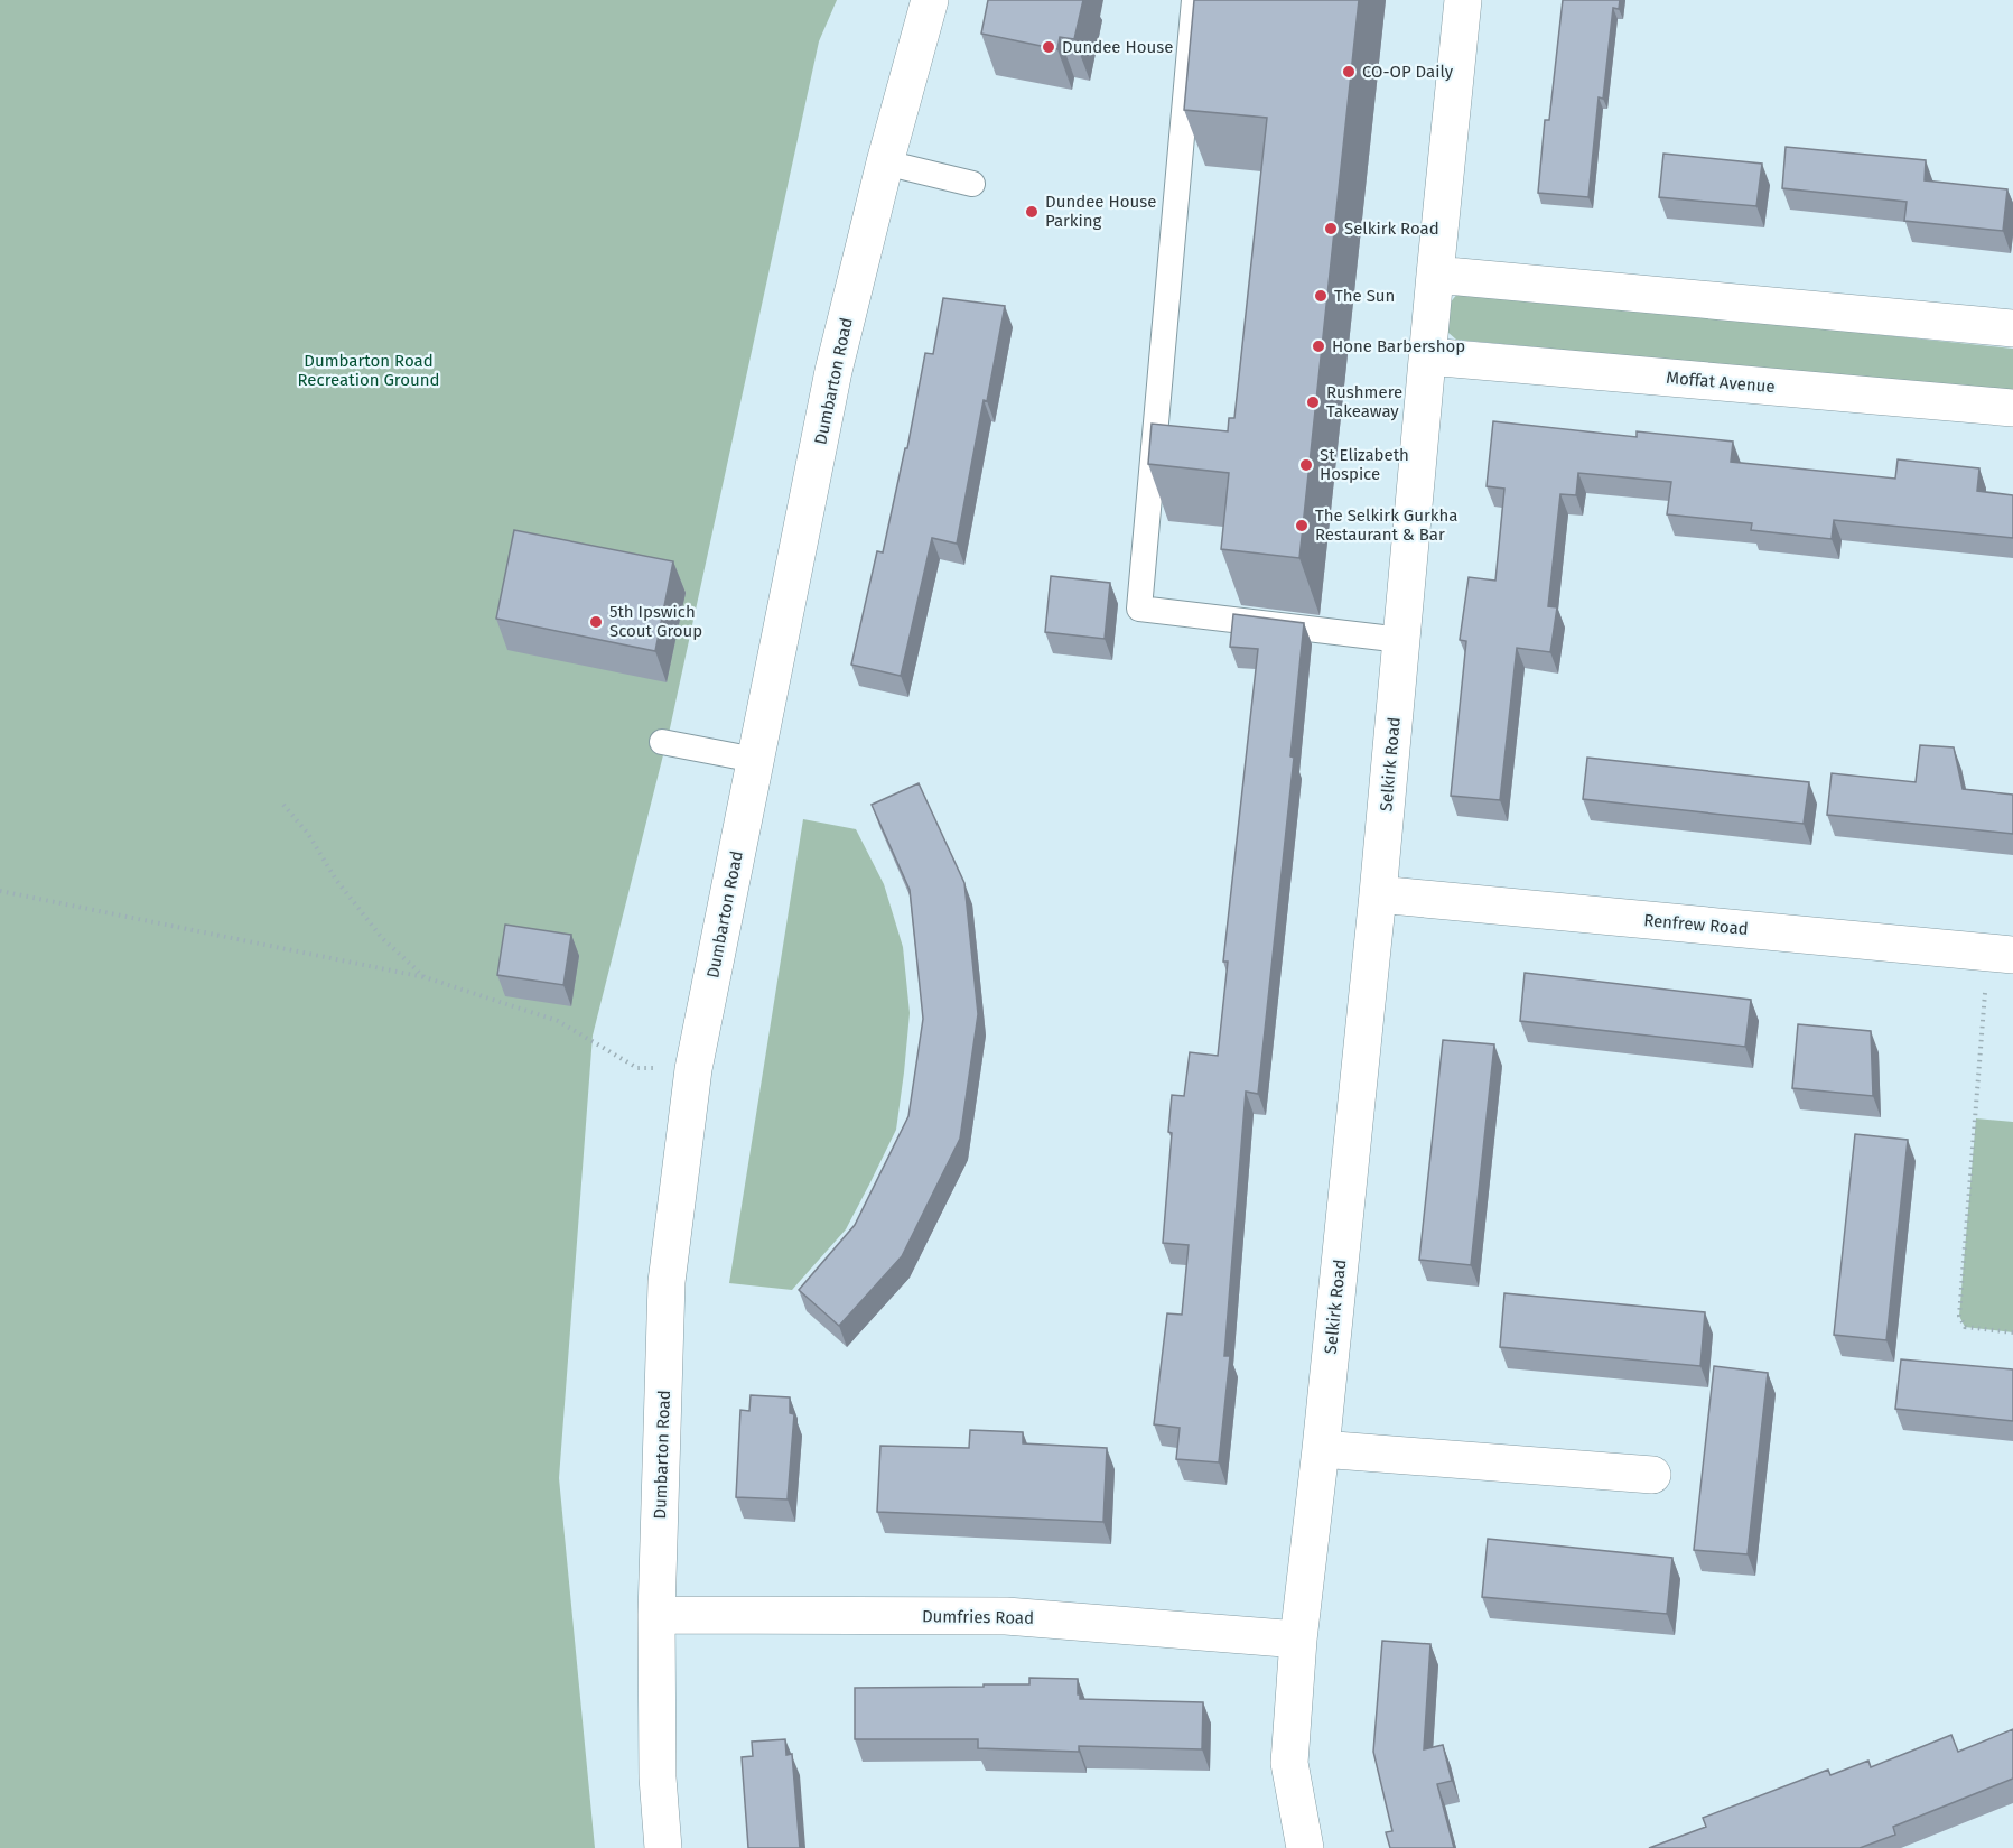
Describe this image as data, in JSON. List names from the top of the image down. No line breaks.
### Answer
{"streets":{"street":["Dumbarton Road","Moffat Avenue","Selkirk Road","Renfrew Road","Dumfries Road"]},"crossings":[["Dumbarton Road","Dumfries Road"],["Moffat Avenue","Selkirk Road"],["Selkirk Road","Renfrew Road"],["Selkirk Road","Dumfries Road"]],"parks":["Dumbarton Road Recreation Ground"],"places":["Dundee House","CO-OP Daily","Dundee House Parking","Selkirk Road","The Sun","Hone Barbershop","Rushmere Takeaway","St Elizabeth Hospice","The Selkirk Gurkha Restaurant & Bar","5th Ipswich Scout Group"]}
